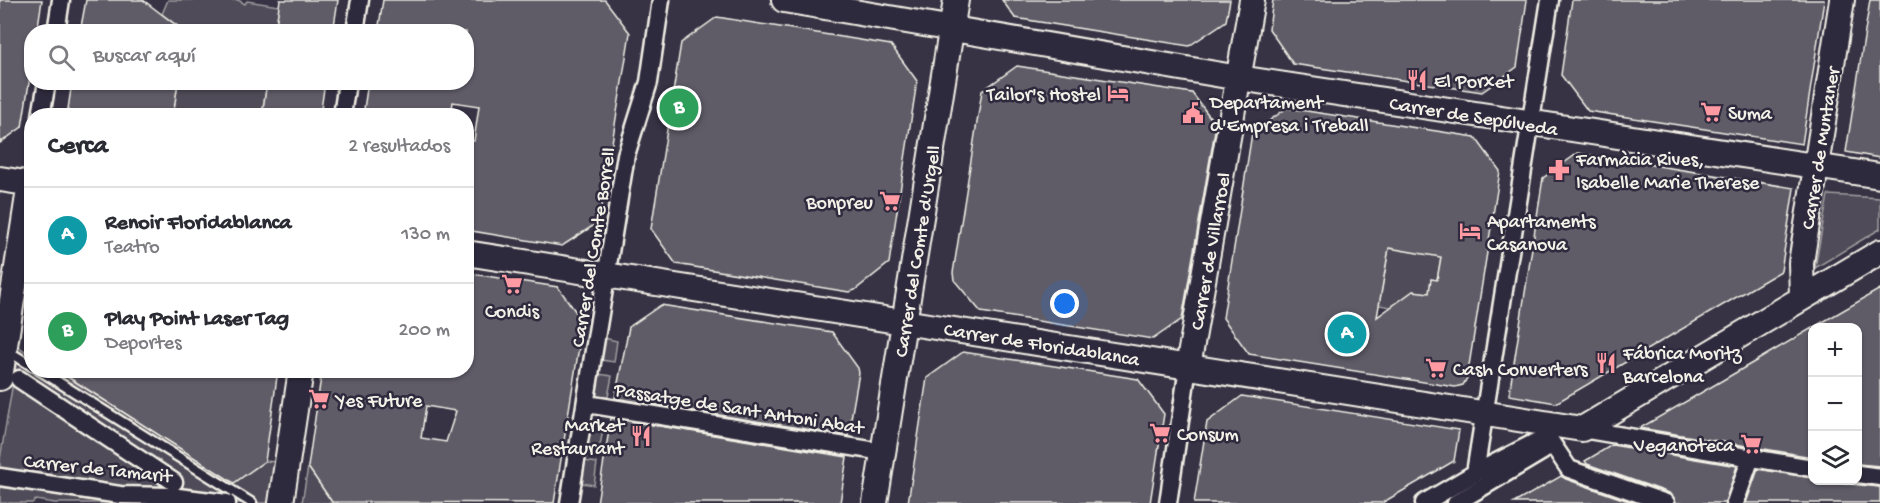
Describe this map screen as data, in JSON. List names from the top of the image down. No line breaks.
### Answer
{"streets":{"street":["Carrer de Sepúlveda","Carrer de Muntaner","Carrer del Comte Borrell","Carrer del Comte d'Urgell","Carrer de Villarroel","Carrer de Floridablanca","Passatge de Sant Antoni Abat","Carrer de Tamarit"]},"crossings":[["Carrer de Sepúlveda","Carrer de Muntaner"],["Carrer de Sepúlveda","Carrer del Comte d'Urgell"],["Carrer de Sepúlveda","Carrer de Villarroel"],["Carrer del Comte Borrell","Carrer de Floridablanca"],["Carrer del Comte Borrell","Passatge de Sant Antoni Abat"],["Carrer del Comte d'Urgell","Carrer de Floridablanca"],["Carrer del Comte d'Urgell","Passatge de Sant Antoni Abat"],["Carrer de Villarroel","Carrer de Floridablanca"]],"places":{"restaurant":["El Porxet","Fábrica Moritz Barcelona","Market Restaurant"],"hotel":["Tailor's Hostel","Apartaments Casanova"],"supermarket":["Suma","Bonpreu","Condis","Cash Converters","Yes Future","Consum","Veganoteca"],"public building":["Departament d'Empresa i Treball"],"pharmacy":["Farmàcia Rives, Isabelle Marie Therese"]},"page":{"search":"Buscar aquí","pins":["B","A"],"heading":["Cerca","2 resultados"],"list":[{"mark":"A","name":"Renoir Floridablanca","note":"Teatro","value":"130 m"},{"mark":"B","name":"Play Point Laser Tag","note":"Deportes","value":"200 m"}],"map_buttons":["+","−"]}}
